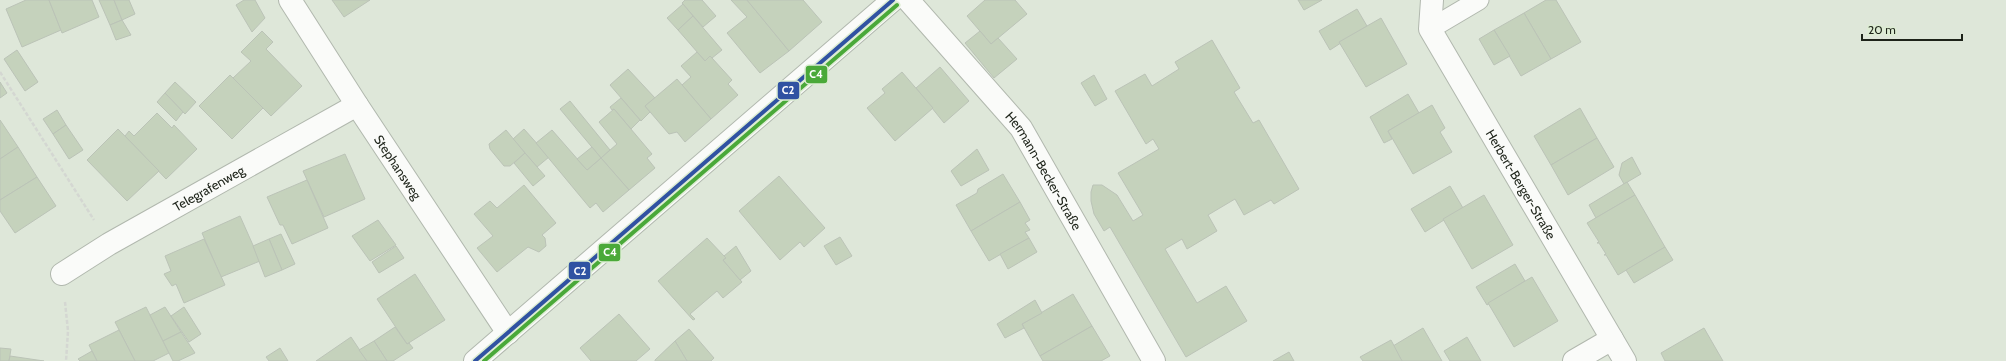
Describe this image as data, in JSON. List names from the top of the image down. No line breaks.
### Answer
{"streets":{"street":["Stephansweg","Hermann-Becker-Straße","Herbert-Berger-Straße","Telegrafenweg"]},"crossings":[["Stephansweg","Telegrafenweg"]],"lines":["transit line C2","transit line C4"],"scale_bar":"20 m"}
